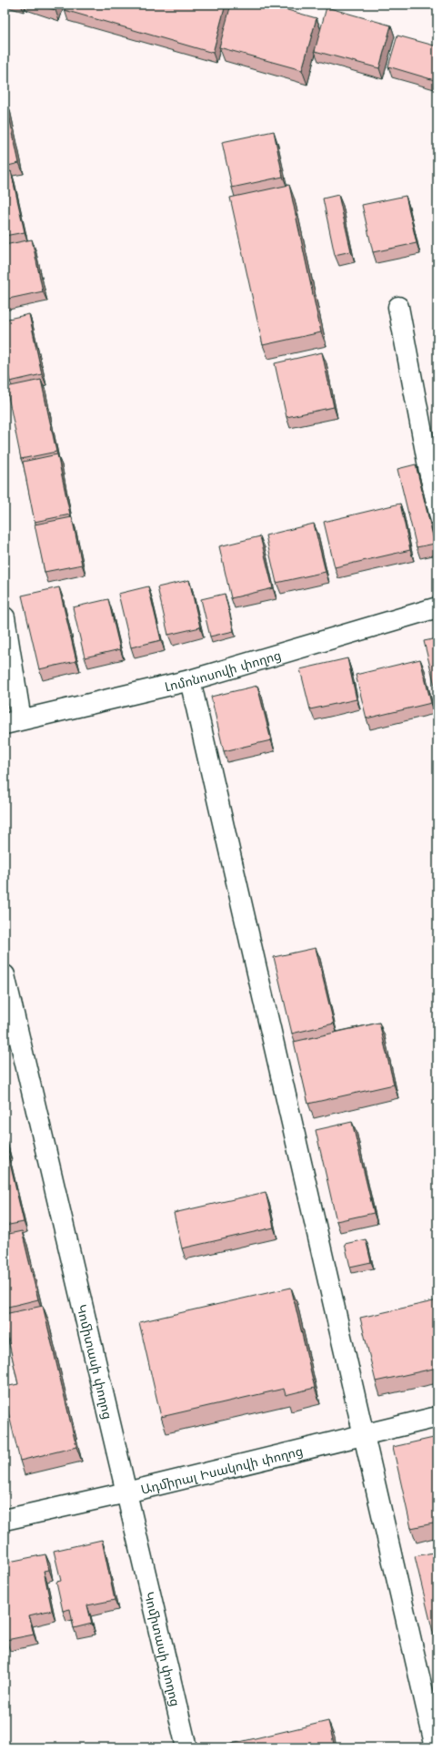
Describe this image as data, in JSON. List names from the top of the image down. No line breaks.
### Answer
{"streets":{"street":["Լոմոնոսովի փողոց","Կոմիտասի փողոց","Ադմիրալ Իսակովի փողոց"]},"crossings":[["Կոմիտասի փողոց","Ադմիրալ Իսակովի փողոց"]]}
